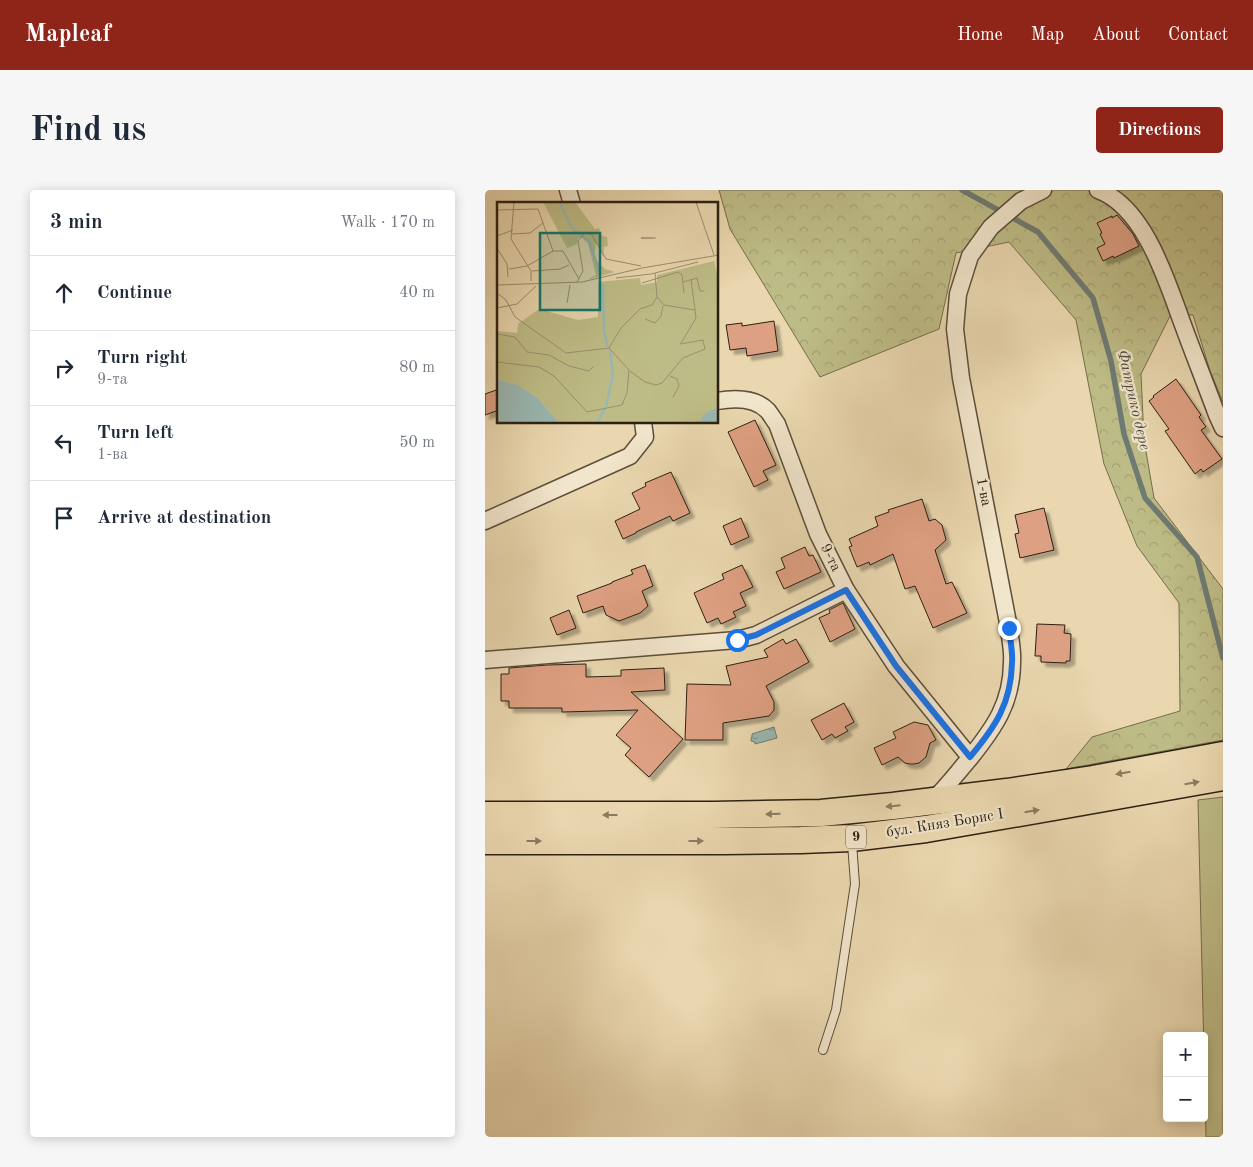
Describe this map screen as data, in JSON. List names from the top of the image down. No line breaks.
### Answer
{"streets":{"highway":["бул. Княз Борис I","9"],"street":["1-ва","9-та"]},"crossings":[["1-ва","9-та"],["1-ва","бул. Княз Борис I"]],"water":["Фатрико дере"],"page":{"header":"Mapleaf","nav":["Home","Map","About","Contact"],"buttons":"Directions","title":"Find us","heading":["3 min","Walk · 170 m"],"list":[["Continue","40 m"],["Turn right","9-та","80 m"],["Turn left","1-ва","50 m"],"Arrive at destination"],"map_buttons":["+","−"]}}
